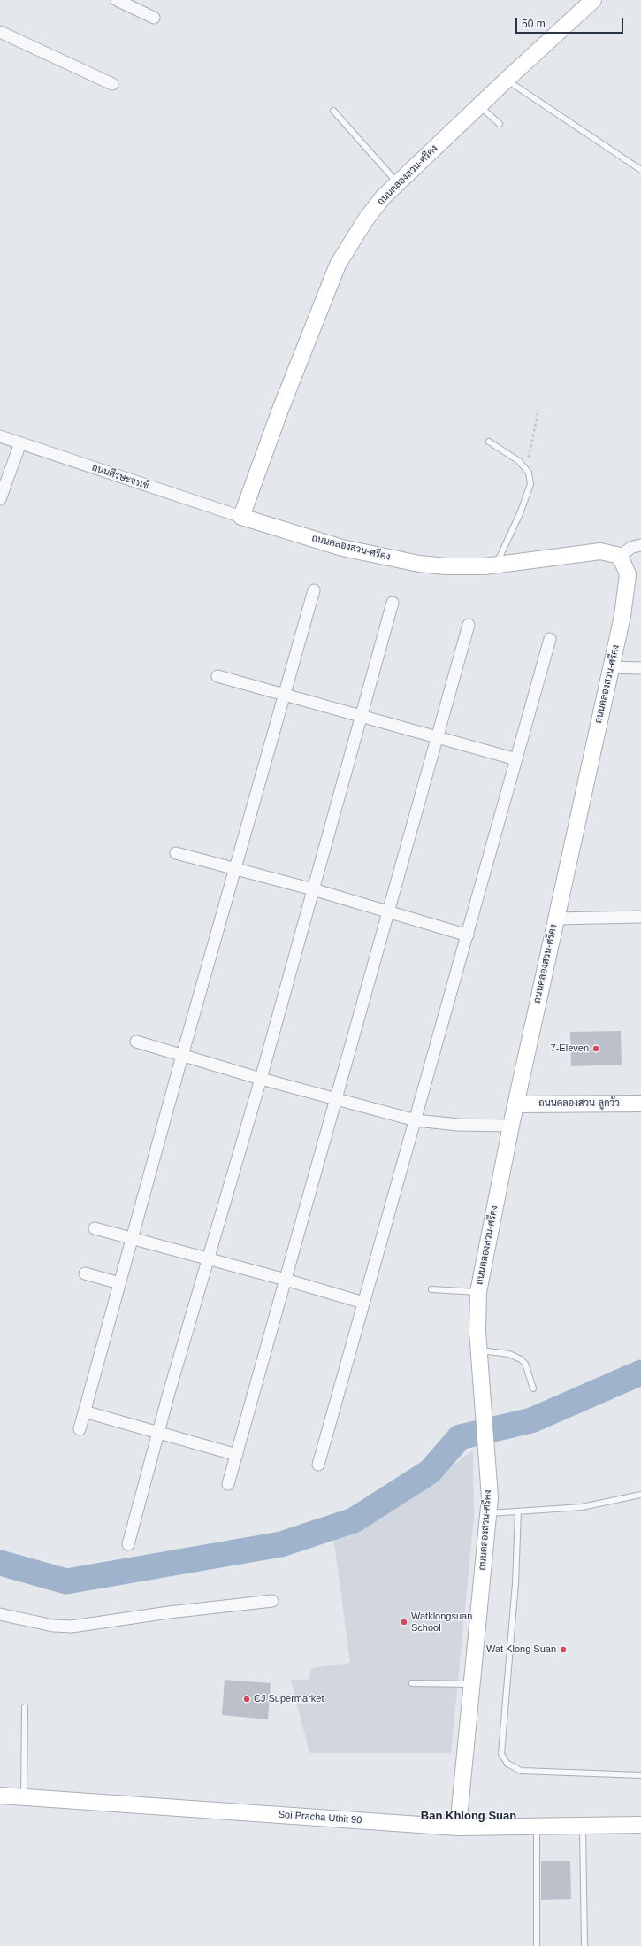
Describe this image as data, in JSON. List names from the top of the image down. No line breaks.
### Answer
{"streets":{"street":["ถนนคลองสวน-ศรีคง","ถนนศีรษะจรเข้","ถนนคลองสวน-ลูกวัว","Soi Pracha Uthit 90"]},"crossings":[["ถนนคลองสวน-ศรีคง","ถนนศีรษะจรเข้"],["ถนนคลองสวน-ศรีคง","ถนนคลองสวน-ลูกวัว"],["ถนนคลองสวน-ศรีคง","Soi Pracha Uthit 90"]],"districts":["Ban Khlong Suan"],"places":["7-Eleven","Watklongsuan School","Wat Klong Suan","CJ Supermarket"],"scale_bar":"50 m"}
